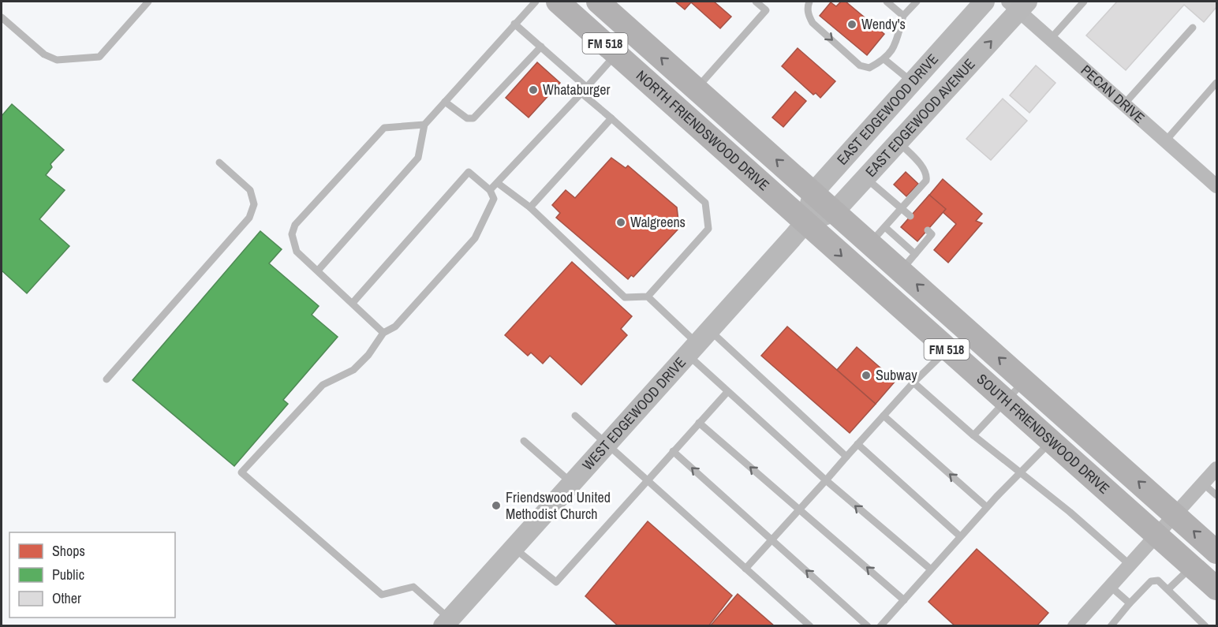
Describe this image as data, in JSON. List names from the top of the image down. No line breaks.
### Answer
{"streets":{"main road":["FM 518","EAST EDGEWOOD DRIVE","EAST EDGEWOOD AVENUE","NORTH FRIENDSWOOD DRIVE","WEST EDGEWOOD DRIVE","SOUTH FRIENDSWOOD DRIVE"],"street":["PECAN DRIVE"]},"crossings":[["PECAN DRIVE","EAST EDGEWOOD AVENUE"],["EAST EDGEWOOD DRIVE","EAST EDGEWOOD AVENUE"],["EAST EDGEWOOD DRIVE","NORTH FRIENDSWOOD DRIVE"],["EAST EDGEWOOD DRIVE","WEST EDGEWOOD DRIVE"],["EAST EDGEWOOD DRIVE","SOUTH FRIENDSWOOD DRIVE"],["EAST EDGEWOOD AVENUE","NORTH FRIENDSWOOD DRIVE"],["EAST EDGEWOOD AVENUE","WEST EDGEWOOD DRIVE"],["EAST EDGEWOOD AVENUE","SOUTH FRIENDSWOOD DRIVE"],["NORTH FRIENDSWOOD DRIVE","WEST EDGEWOOD DRIVE"],["NORTH FRIENDSWOOD DRIVE","SOUTH FRIENDSWOOD DRIVE"],["WEST EDGEWOOD DRIVE","SOUTH FRIENDSWOOD DRIVE"]],"one_way":["EAST EDGEWOOD AVENUE"],"places":["Wendy's","Whataburger","Walgreens","Subway","Friendswood United Methodist Church"],"legend":["Shops","Public","Other"]}
